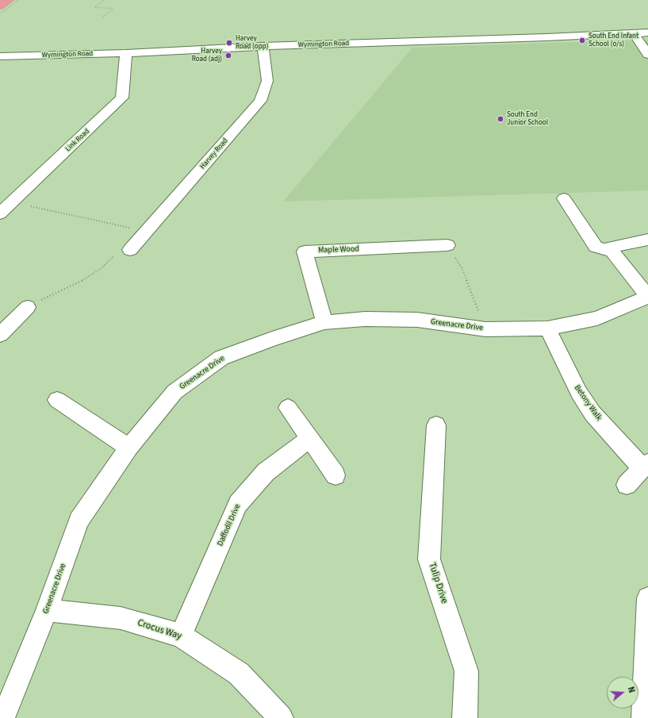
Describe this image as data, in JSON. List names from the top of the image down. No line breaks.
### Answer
{"streets":{"street":["Wymington Road","Link Road","Harvey Road","Maple Wood","Greenacre Drive","Betony Walk","Daffodil Drive","Tulip Drive","Crocus Way"]},"crossings":[["Wymington Road","Link Road"],["Wymington Road","Harvey Road"],["Maple Wood","Greenacre Drive"],["Greenacre Drive","Betony Walk"],["Greenacre Drive","Crocus Way"],["Daffodil Drive","Crocus Way"]],"places":["South End Infant School (o/s)","Harvey Road (opp)","Harvey Road (adj)","South End Junior School"],"north":"right"}
